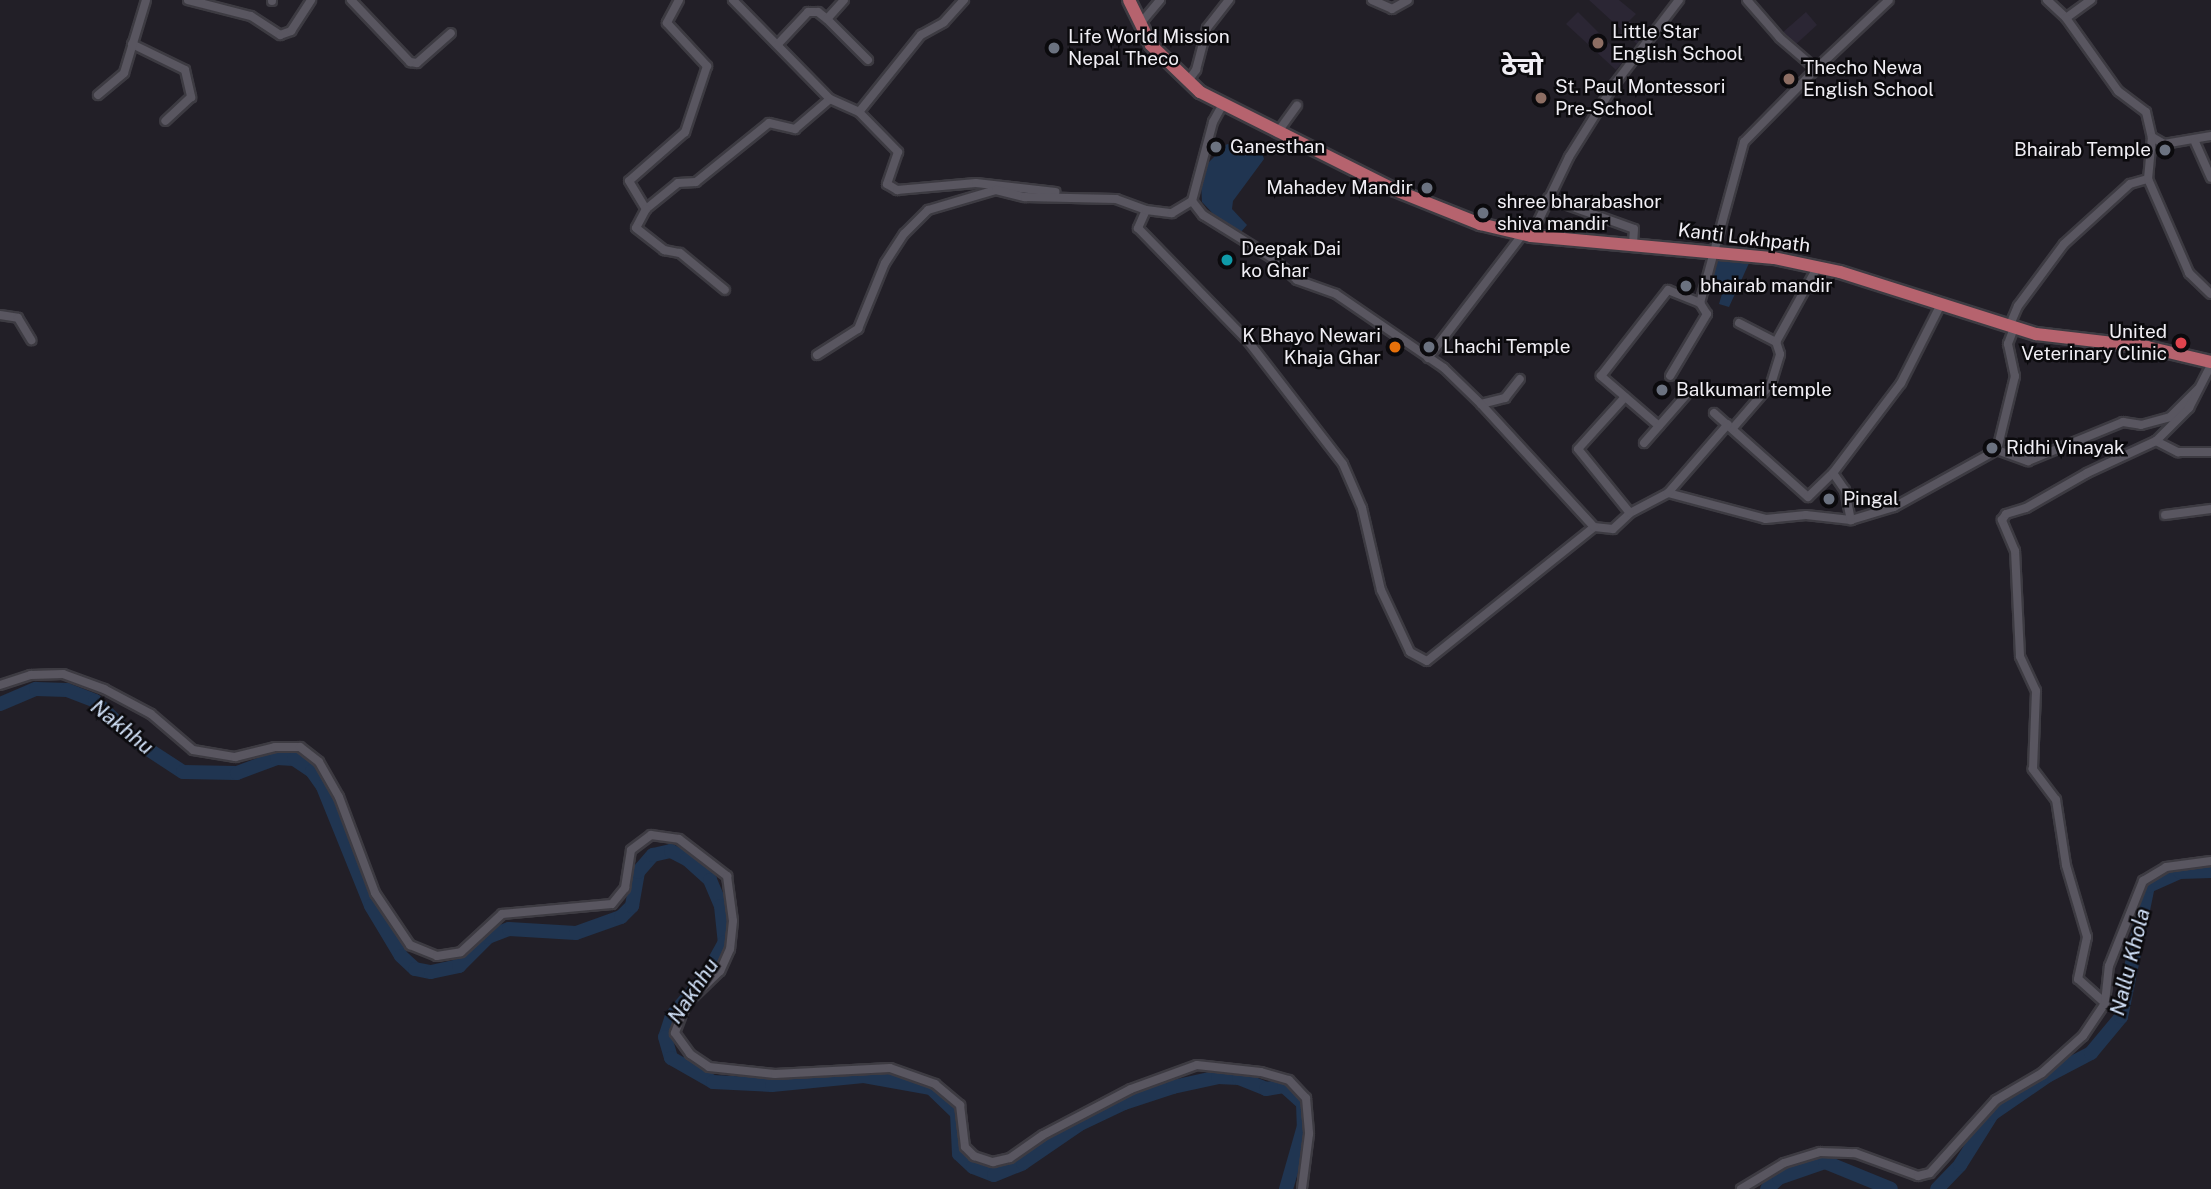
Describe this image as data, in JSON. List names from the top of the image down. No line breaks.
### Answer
{"streets":{"main road":["Kanti Lokhpath"]},"districts":["ठेचो"],"water":["Nakhhu","Nallu Khola"],"places":["Little Star English School","Life World Mission Nepal Theco","Thecho Newa English School","St. Paul Montessori Pre-School","Ganesthan","Bhairab Temple","Mahadev Mandir","shree bharabashor shiva mandir","Deepak Dai ko Ghar","bhairab mandir","United Veterinary Clinic","K Bhayo Newari Khaja Ghar","Lhachi Temple","Balkumari temple","Ridhi Vinayak","Pingal"]}
